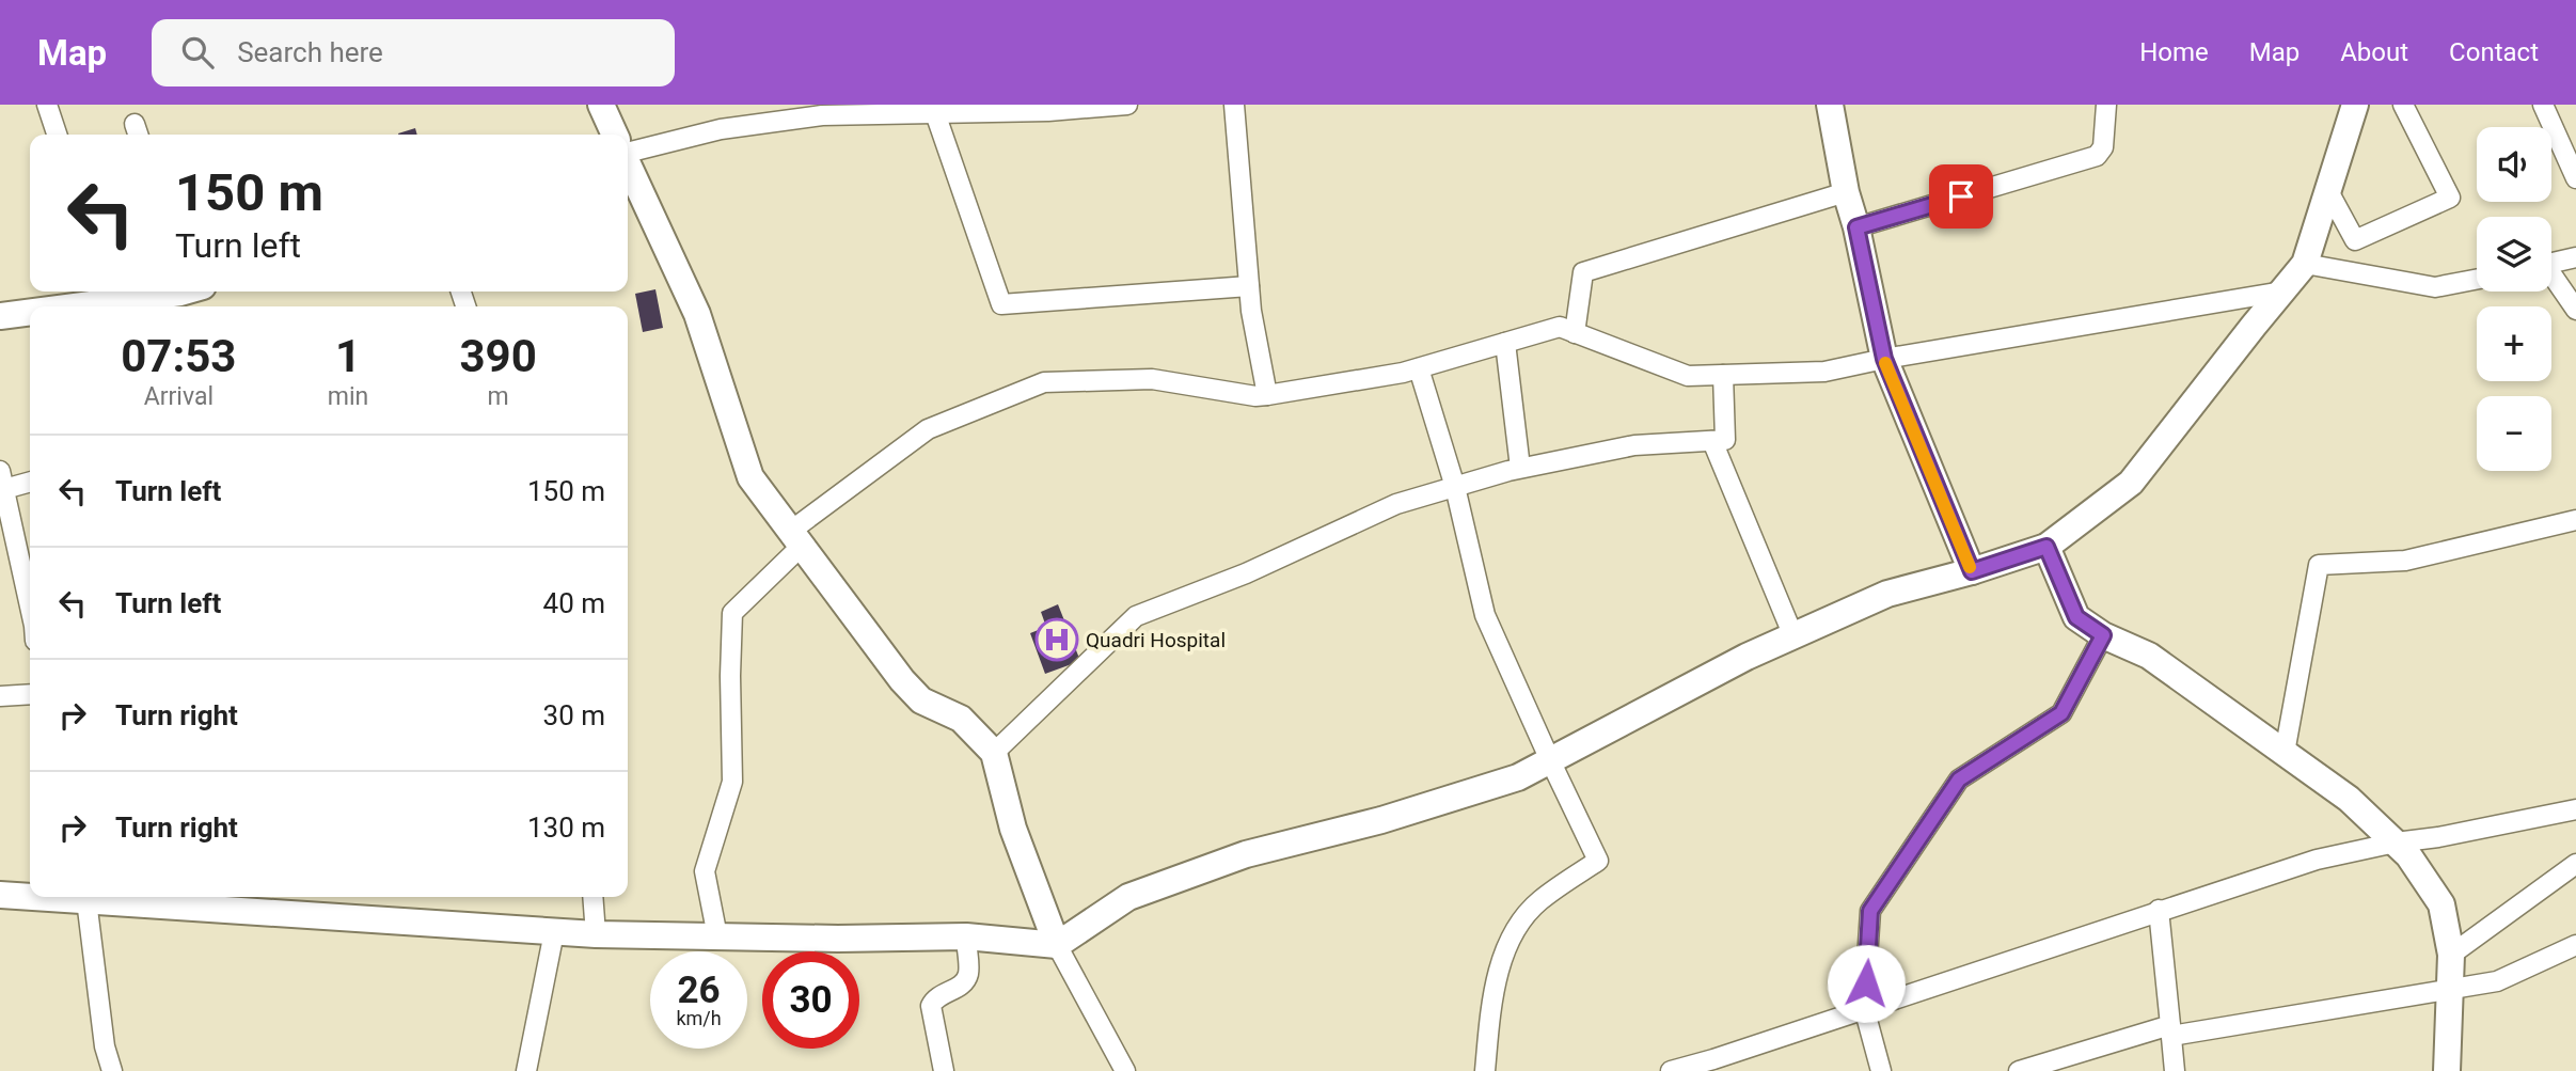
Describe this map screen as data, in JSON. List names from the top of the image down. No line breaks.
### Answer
{"places":{"hospital":["Quadri Hospital"]},"page":{"header":"Map","search":"Search here","nav":["Home","Map","About","Contact"],"map_buttons":["+","−"],"turn":["150 m","Turn left"],"eta":["07:53","Arrival","1","min","390","m"],"list":[{"name":"Turn left","value":"150 m"},{"name":"Turn left","value":"40 m"},{"name":"Turn right","value":"30 m"},{"name":"Turn right","value":"130 m"}],"speed":"26 km/h","limit":"30"}}
